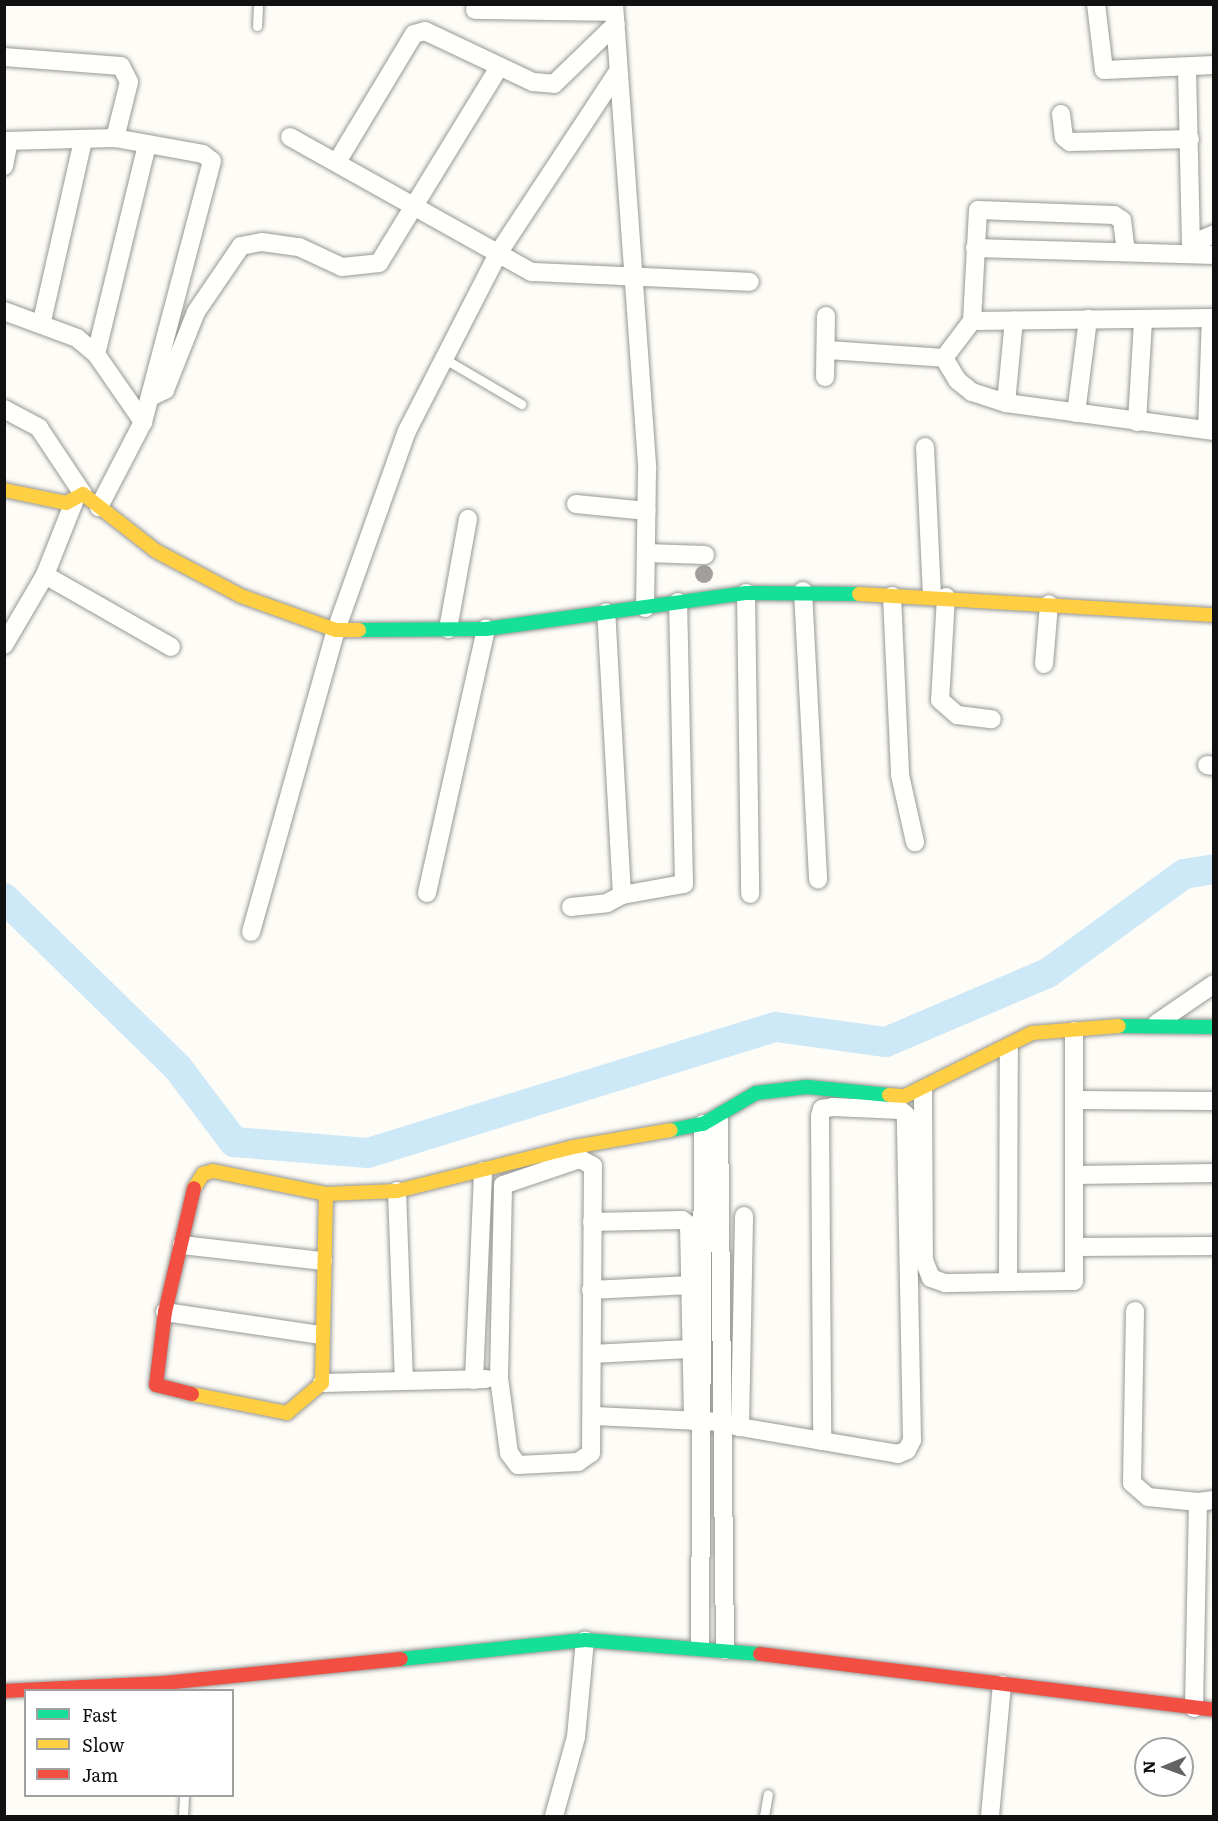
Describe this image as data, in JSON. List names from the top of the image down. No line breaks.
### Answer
{"legend":["Fast","Slow","Jam"],"north":"left"}
